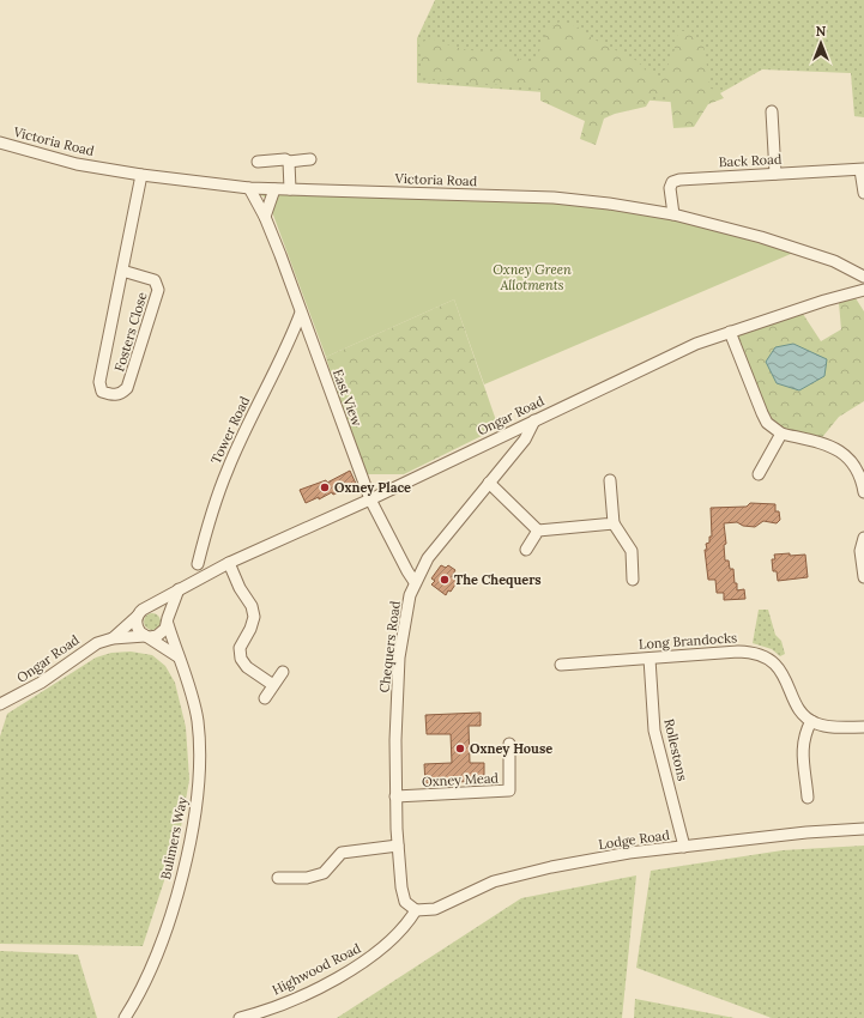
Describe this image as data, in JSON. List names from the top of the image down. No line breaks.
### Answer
{"streets":{"street":["Victoria Road","Back Road","Fosters Close","East View","Ongar Road","Tower Road","Long Brandocks","Chequers Road","Rollestons","Oxney Mead","Bulimers Way","Lodge Road","Highwood Road"]},"crossings":[["Victoria Road","Back Road"],["Victoria Road","Fosters Close"],["Victoria Road","East View"],["East View","Ongar Road"],["East View","Tower Road"],["East View","Chequers Road"],["Ongar Road","Chequers Road"],["Ongar Road","Bulimers Way"],["Long Brandocks","Rollestons"],["Chequers Road","Oxney Mead"],["Chequers Road","Lodge Road"],["Chequers Road","Highwood Road"],["Rollestons","Lodge Road"],["Lodge Road","Highwood Road"]],"parks":["Oxney Green Allotments"],"places":["Oxney Place","The Chequers","Oxney House"],"north":"top"}
